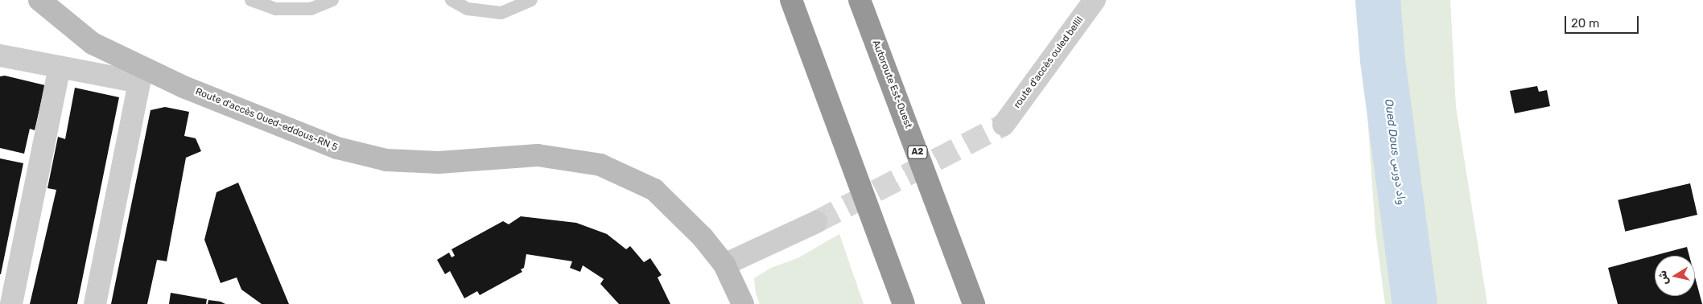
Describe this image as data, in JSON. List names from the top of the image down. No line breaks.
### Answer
{"streets":{"highway":["Autoroute Est-Ouest","A2"],"main road":["Route d'accès Oued-eddous-RN 5"],"street":["route d'accès ouled bellil"]},"water":["Oued Dous واد دورس"],"scale_bar":"20 m","north":"left"}
